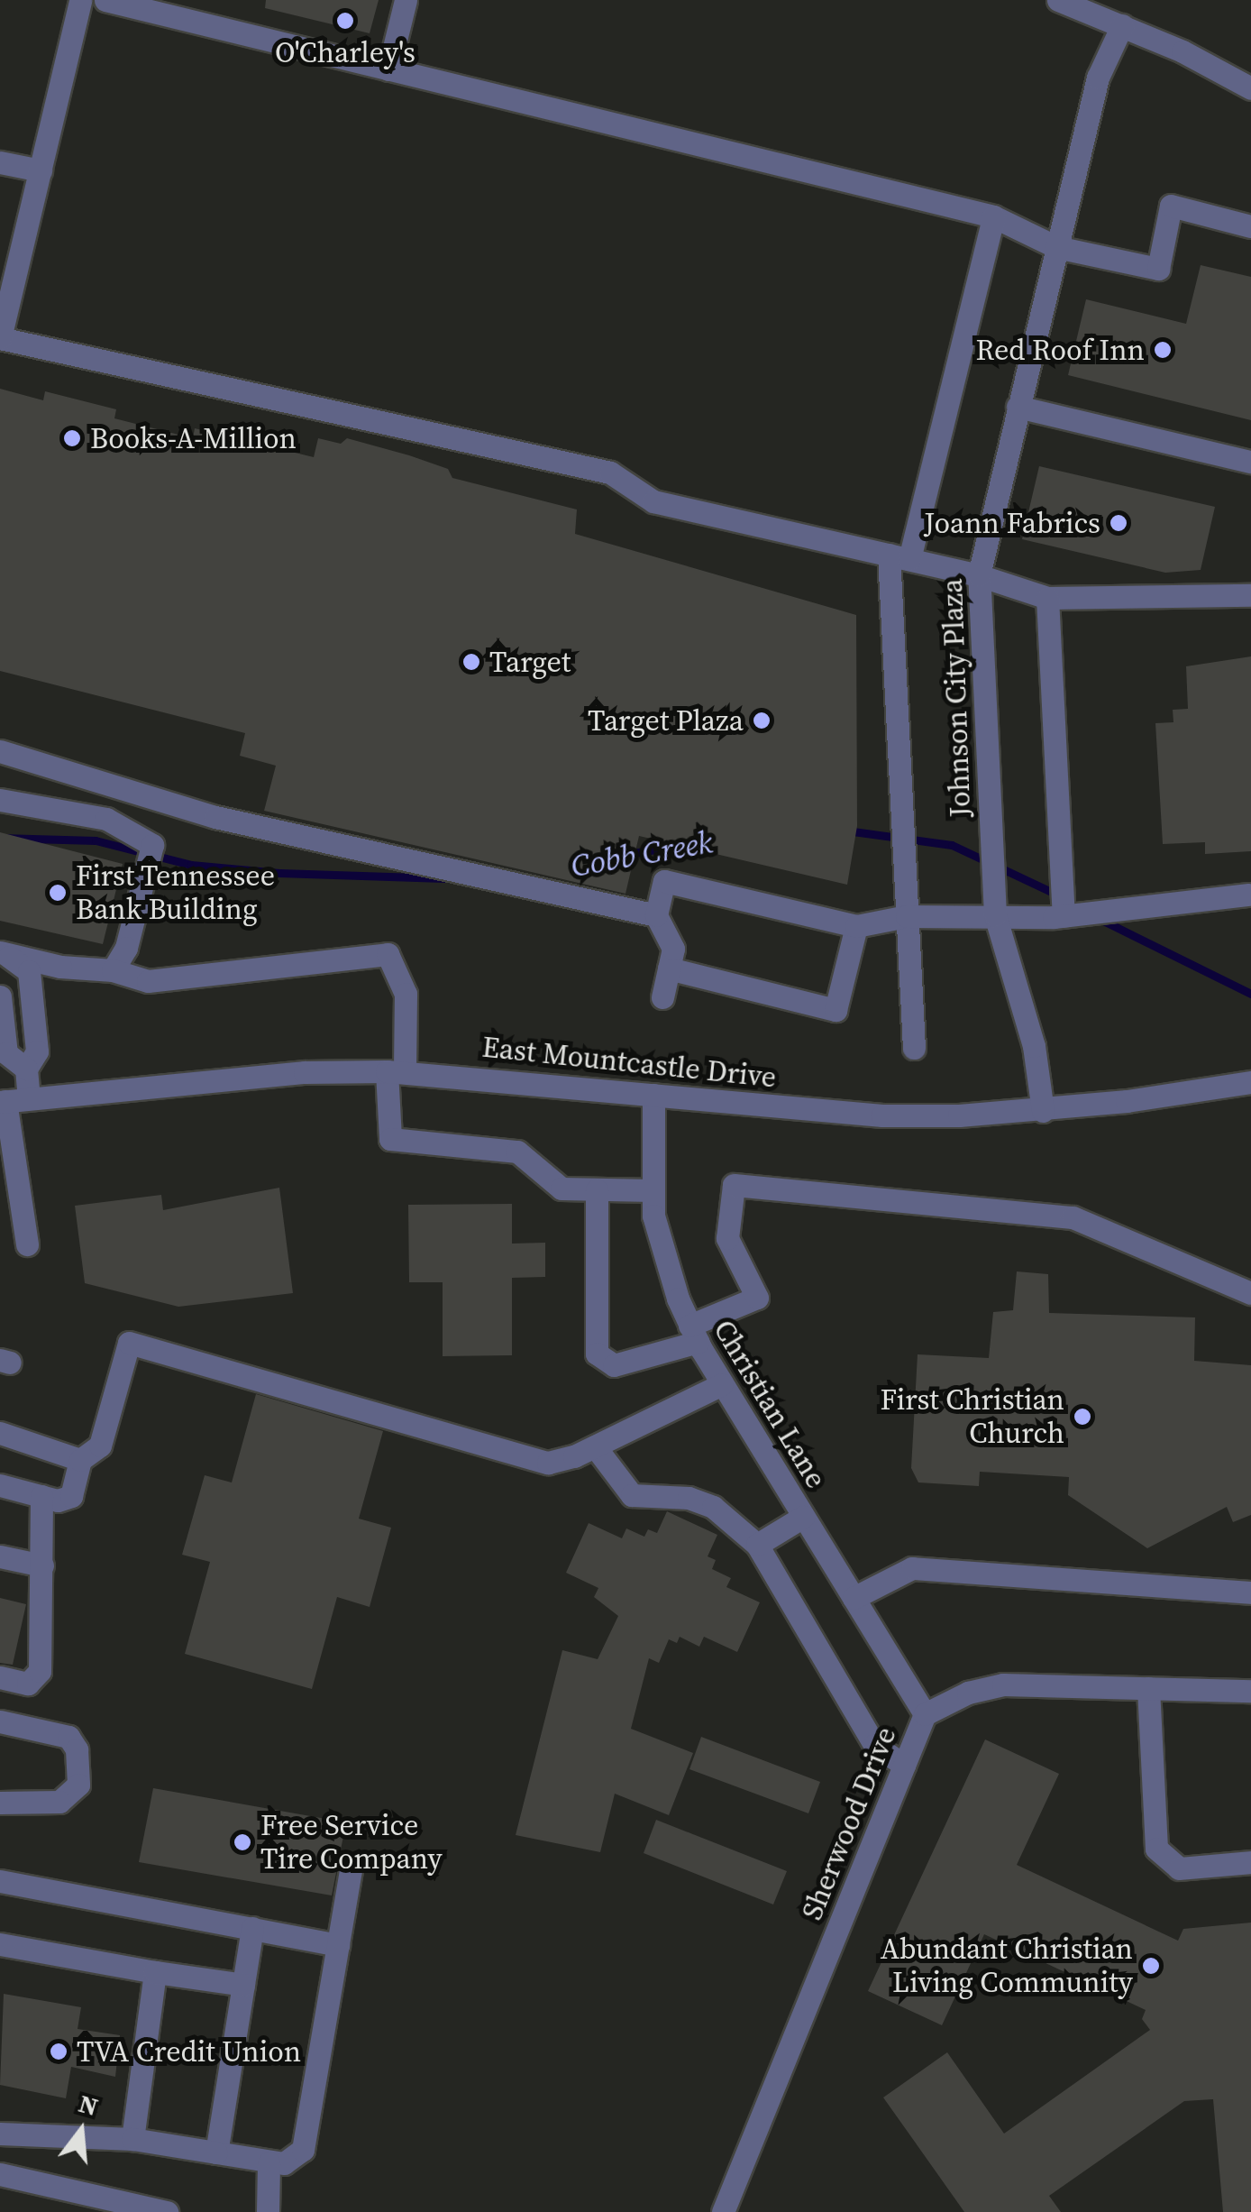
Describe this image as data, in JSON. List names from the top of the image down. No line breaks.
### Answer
{"streets":{"street":["Johnson City Plaza","East Mountcastle Drive","Christian Lane","Sherwood Drive"]},"crossings":[["Johnson City Plaza","East Mountcastle Drive"],["East Mountcastle Drive","Christian Lane"],["Christian Lane","Sherwood Drive"]],"water":["Cobb Creek"],"places":["O'Charley's","Red Roof Inn","Books-A-Million","Joann Fabrics","Target","Target Plaza","First Tennessee Bank Building","First Christian Church","Free Service Tire Company","Abundant Christian Living Community","TVA Credit Union"],"north":"top"}
